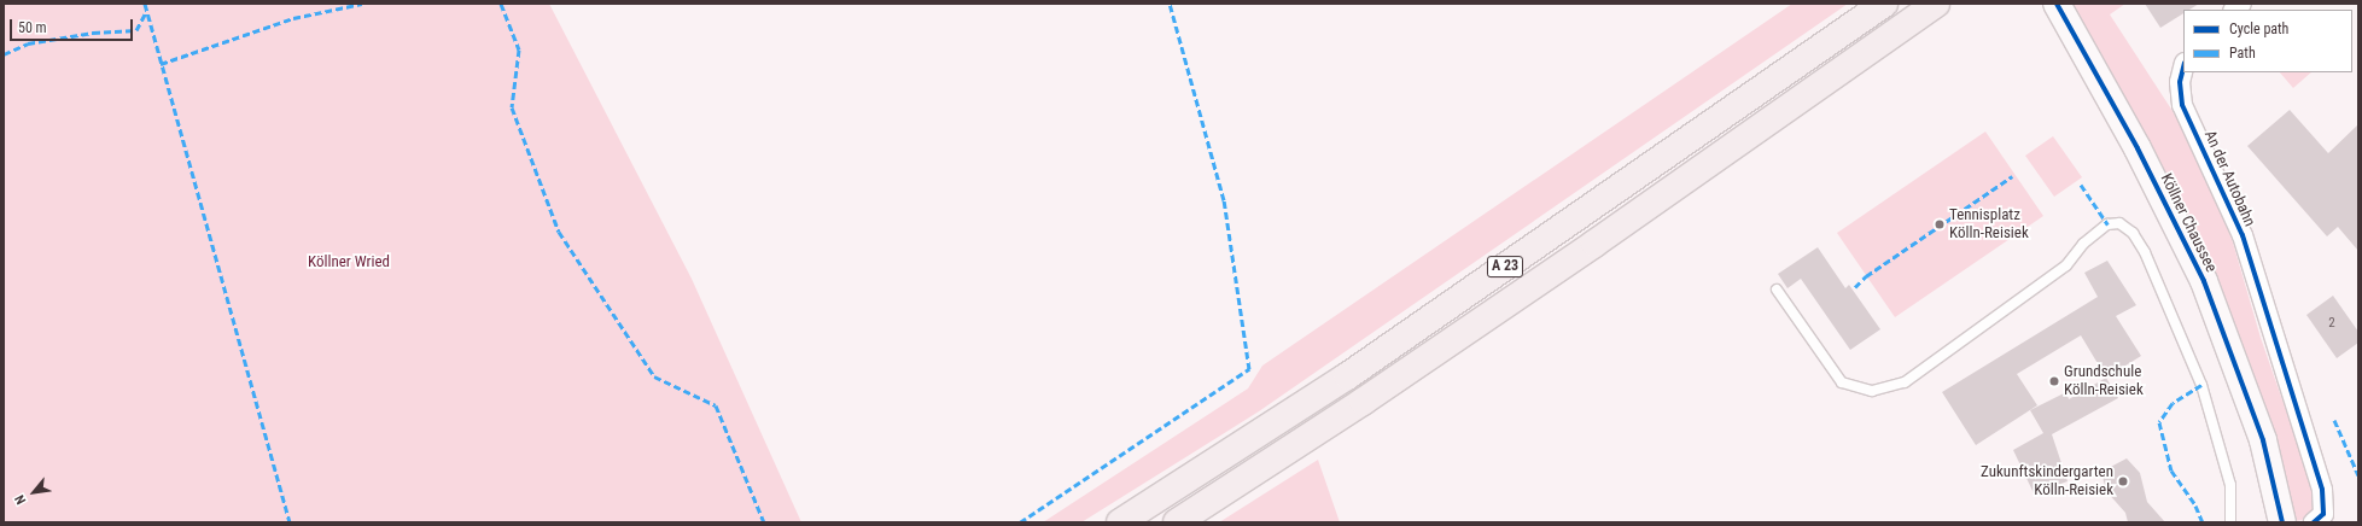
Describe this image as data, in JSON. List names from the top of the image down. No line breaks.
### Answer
{"streets":{"highway":["A 23"],"street":["An der Autobahn","Köllner Chaussee"]},"parks":["Köllner Wried"],"places":["Tennisplatz Kölln-Reisiek","Grundschule Kölln-Reisiek","Zukunftskindergarten Kölln-Reisiek"],"house_numbers":["2"],"legend":["Cycle path","Path"],"scale_bar":"50 m","north":"bottom left"}
